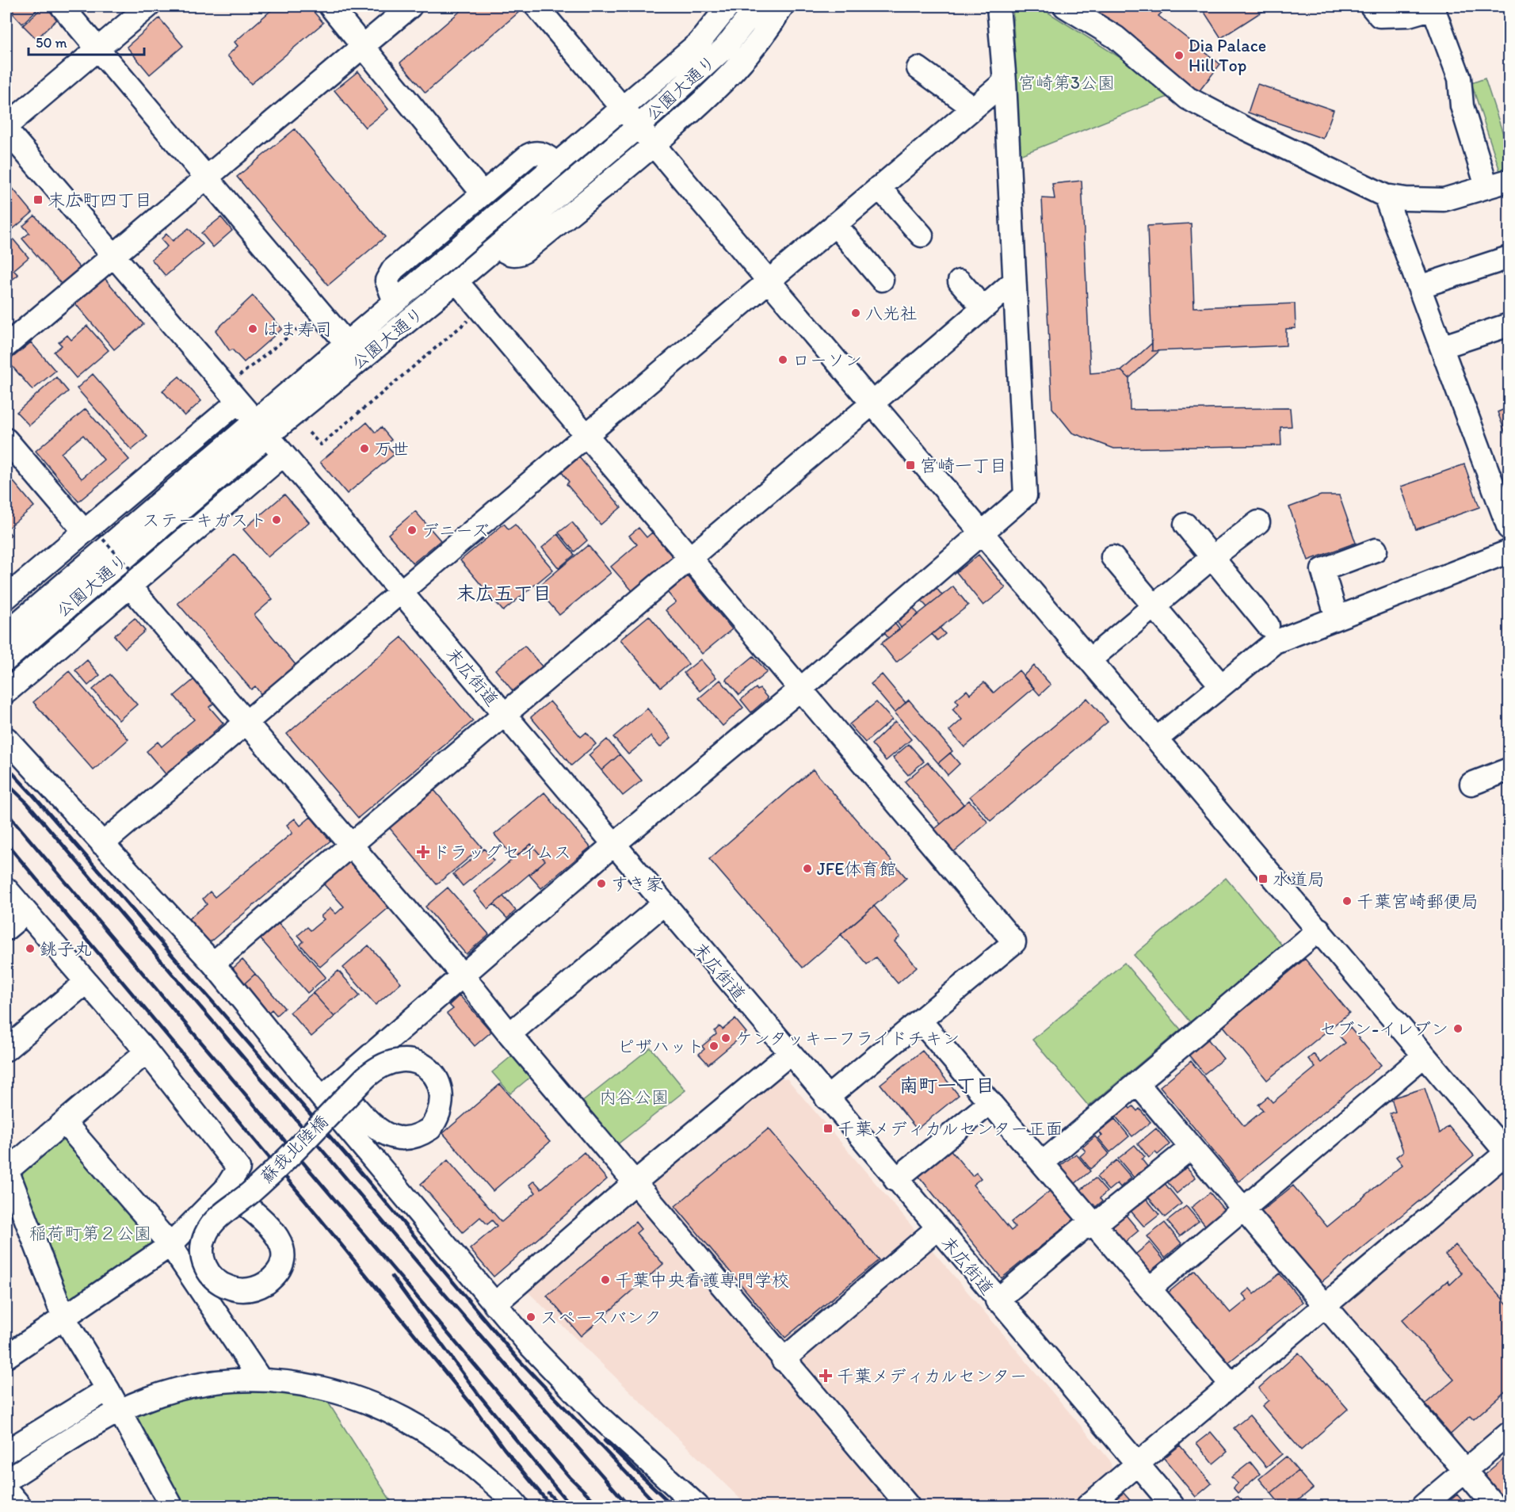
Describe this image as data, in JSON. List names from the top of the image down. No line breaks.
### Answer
{"streets":{"street":["公園大通り","末広街道","蘇我北陸橋"]},"crossings":[["公園大通り","末広街道"]],"districts":["末広五丁目","南町一丁目"],"parks":["宮崎第3公園","内谷公園","稲荷町第２公園"],"places":{"other":["Dia Palace Hill Top","八光社","はま寿司","ローソン","万世","ステーキガスト","デニーズ","JFE体育館","すき家","千葉宮崎郵便局","銚子丸","セブン-イレブン","ケンタッキーフライドチキン","ピザハット","千葉中央看護専門学校","スペースバンク"],"transit":["末広町四丁目","宮崎一丁目","水道局","千葉メディカルセンター正面"],"health":["ドラッグセイムス","千葉メディカルセンター"]},"scale_bar":"50 m"}
